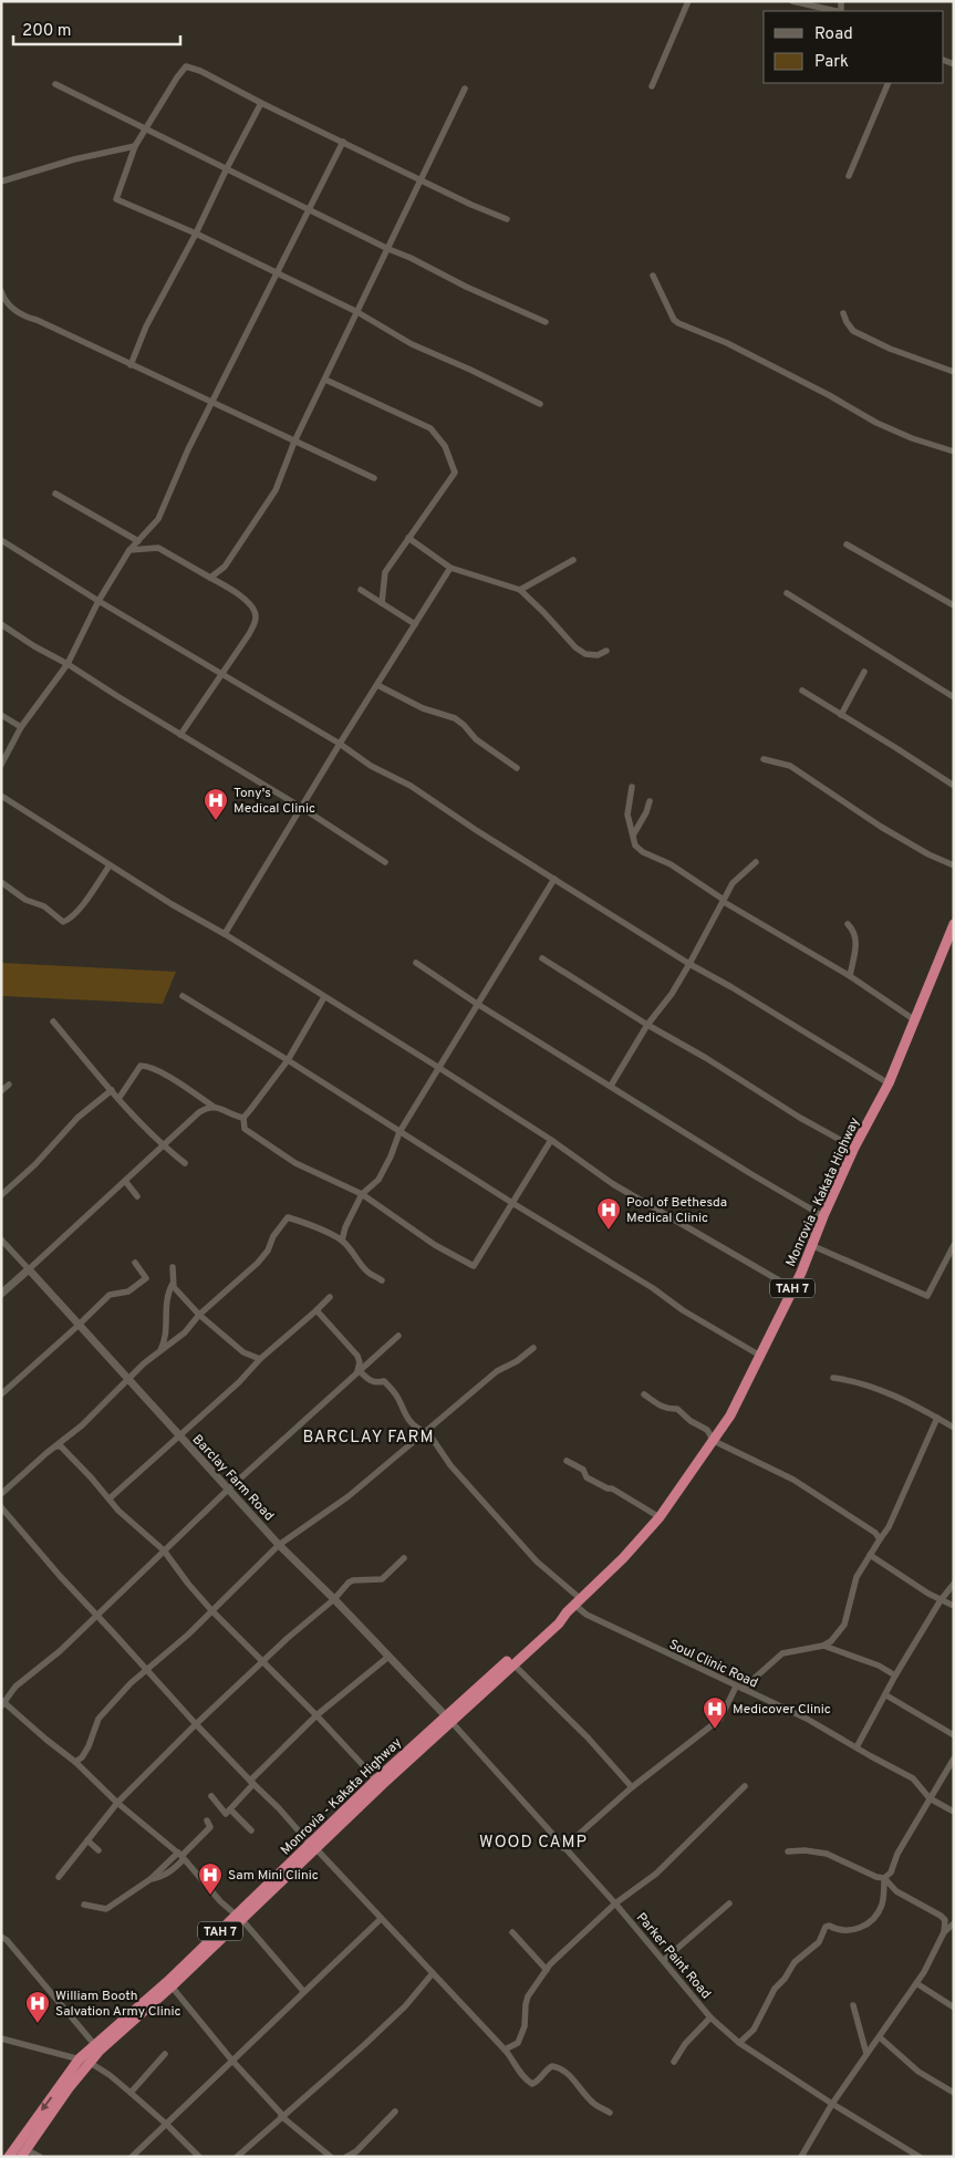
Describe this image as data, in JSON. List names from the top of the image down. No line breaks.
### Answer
{"streets":{"highway":["Monrovia - Kakata Highway","TAH 7"],"street":["Barclay Farm Road","Soul Clinic Road","Parker Paint Road"]},"crossings":[["Monrovia - Kakata Highway","Barclay Farm Road"],["Monrovia - Kakata Highway","Soul Clinic Road"],["Monrovia - Kakata Highway","Parker Paint Road"],["Barclay Farm Road","Parker Paint Road"]],"districts":["BARCLAY FARM","WOOD CAMP"],"places":{"hospital":["Tony's Medical Clinic","Pool of Bethesda Medical Clinic","Medicover Clinic","Sam Mini Clinic","William Booth Salvation Army Clinic"]},"legend":["Road","Park"],"scale_bar":"200 m"}
